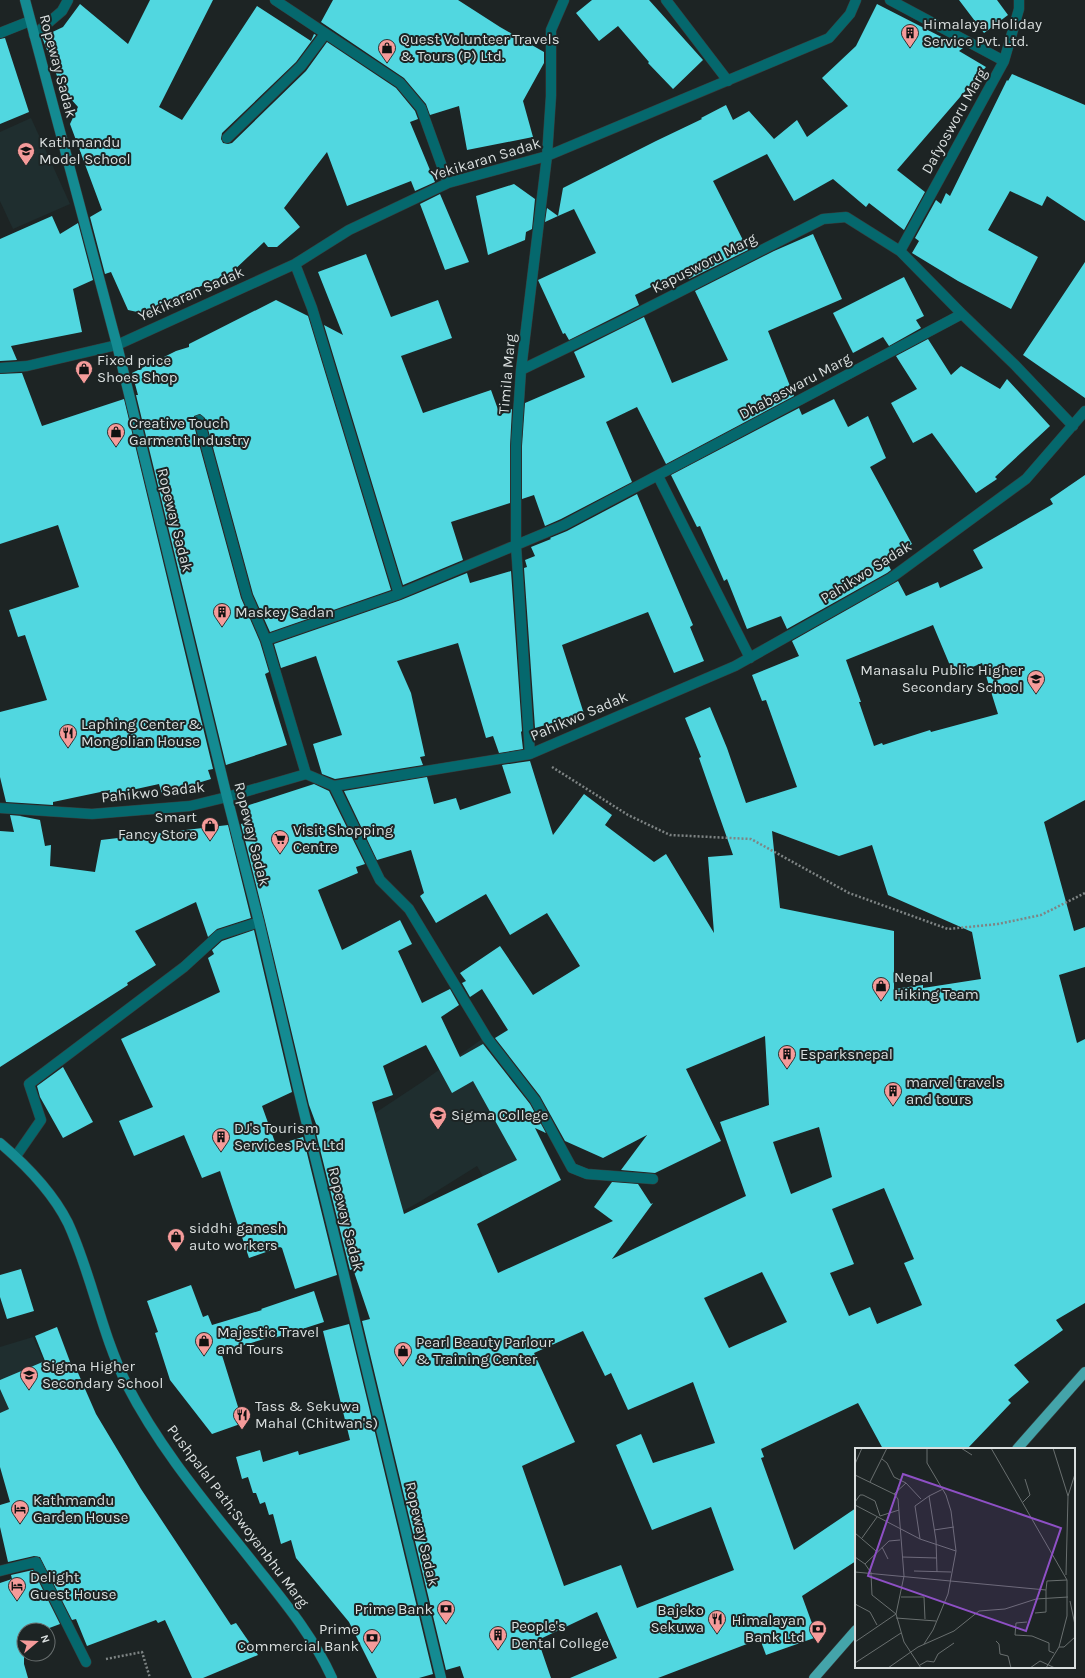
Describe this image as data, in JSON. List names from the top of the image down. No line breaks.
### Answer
{"streets":{"main road":["Ropeway Sadak","Pushpalal Path;Swoyanbhu Marg"],"street":["Dafyosworu Marg","Yekikaran Sadak","Kapusworu Marg","Timila Marg","Dhabaswaru Marg","Pahikwo Sadak"]},"crossings":[["Ropeway Sadak","Yekikaran Sadak"],["Ropeway Sadak","Pahikwo Sadak"],["Dafyosworu Marg","Kapusworu Marg"],["Yekikaran Sadak","Timila Marg"],["Kapusworu Marg","Timila Marg"],["Timila Marg","Dhabaswaru Marg"],["Timila Marg","Pahikwo Sadak"]],"places":{"building":["Himalaya Holiday Service Pvt. Ltd.","Maskey Sadan","Esparksnepal","marvel travels and tours","DJ's Tourism Services Pvt. Ltd","People's Dental College"],"shop":["Quest Volunteer Travels & Tours (P) Ltd.","Fixed price Shoes Shop","Creative Touch Garment Industry","Smart Fancy Store","Nepal Hiking Team","siddhi ganesh auto workers","Majestic Travel and Tours","Pearl Beauty Parlour & Training Center"],"school or university":["Kathmandu Model School","Manasalu Public Higher Secondary School","Sigma College","Sigma Higher Secondary School"],"restaurant":["Laphing Center & Mongolian House","Tass & Sekuwa Mahal (Chitwan's)","Bajeko Sekuwa"],"supermarket":["Visit Shopping Centre"],"hotel":["Kathmandu Garden House","Delight Guest House"],"bank":["Prime Bank","Himalayan Bank Ltd","Prime Commercial Bank"]},"north":"right"}
